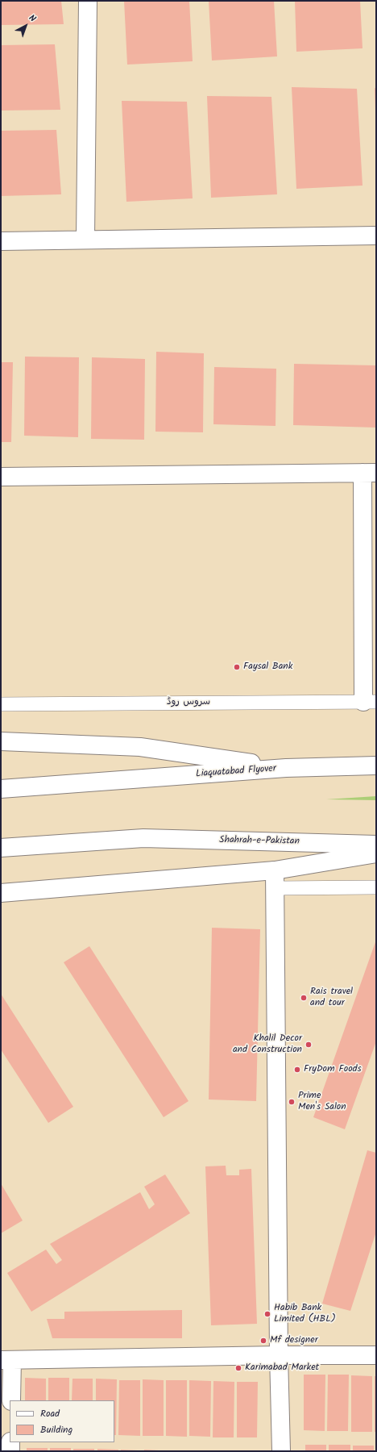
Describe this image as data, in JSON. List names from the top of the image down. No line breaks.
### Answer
{"streets":{"main road":["Liaquatabad Flyover","Shahrah-e-Pakistan"],"lane":["سروس روڈ"]},"places":["Faysal Bank","Rais travel and tour","Khalil Decor and Construction","FryDom Foods","Prime Men's Salon","Habib Bank Limited (HBL)","Mf designer","Karimabad Market"],"legend":["Road","Building"],"north":"top right"}
